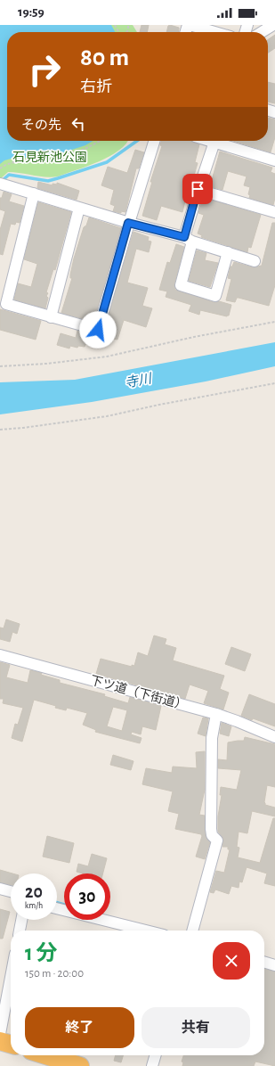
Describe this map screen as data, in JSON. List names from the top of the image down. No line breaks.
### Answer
{"streets":{"street":["下ツ道（下街道）"]},"water":["寺川"],"parks":["石見新池公園"],"page":{"status":"19:59","turn":["80 m","右折"],"then":"その先","speed":"20 km/h","limit":"30","heading":["1 分","150 m · 20:00"],"buttons":["終了","共有"]}}
